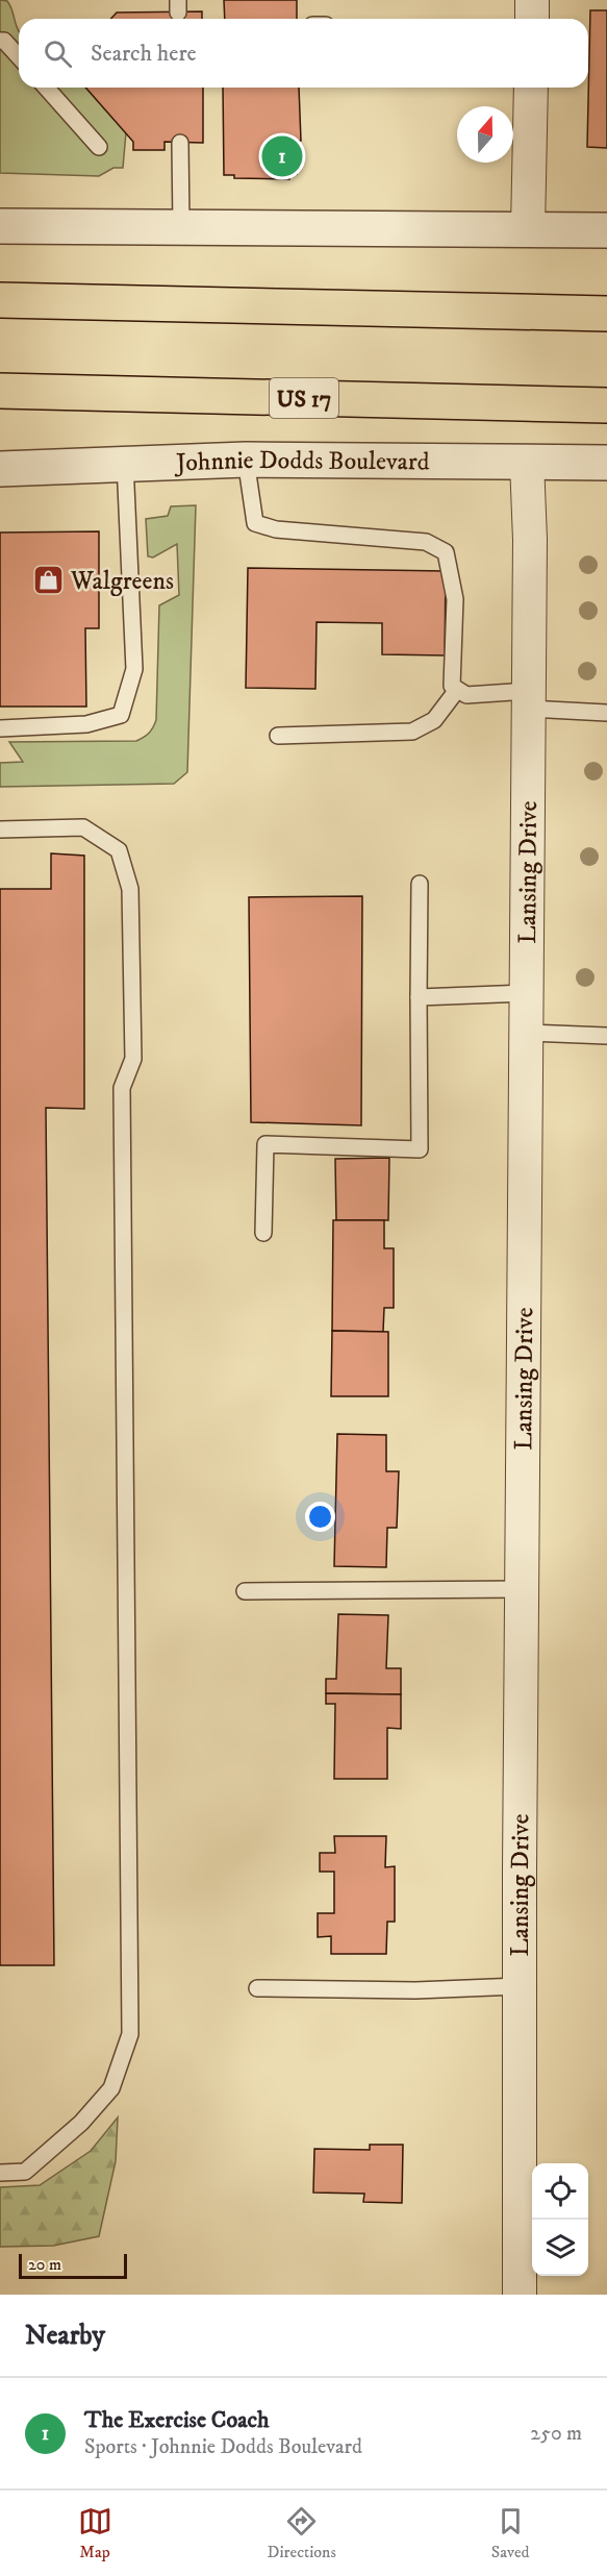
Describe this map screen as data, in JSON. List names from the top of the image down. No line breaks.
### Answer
{"streets":{"highway":["US 17"],"street":["Johnnie Dodds Boulevard","Lansing Drive"]},"crossings":[["Johnnie Dodds Boulevard","Lansing Drive"]],"places":{"shop":["Walgreens"]},"scale_bar":"20 m","north":"top","page":{"search":"Search here","pins":"1","scale":"20 m","heading":"Nearby","list":[{"mark":"1","name":"The Exercise Coach","note":"Sports · Johnnie Dodds Boulevard","value":"250 m"}],"nav":["Map","Directions","Saved"]}}
